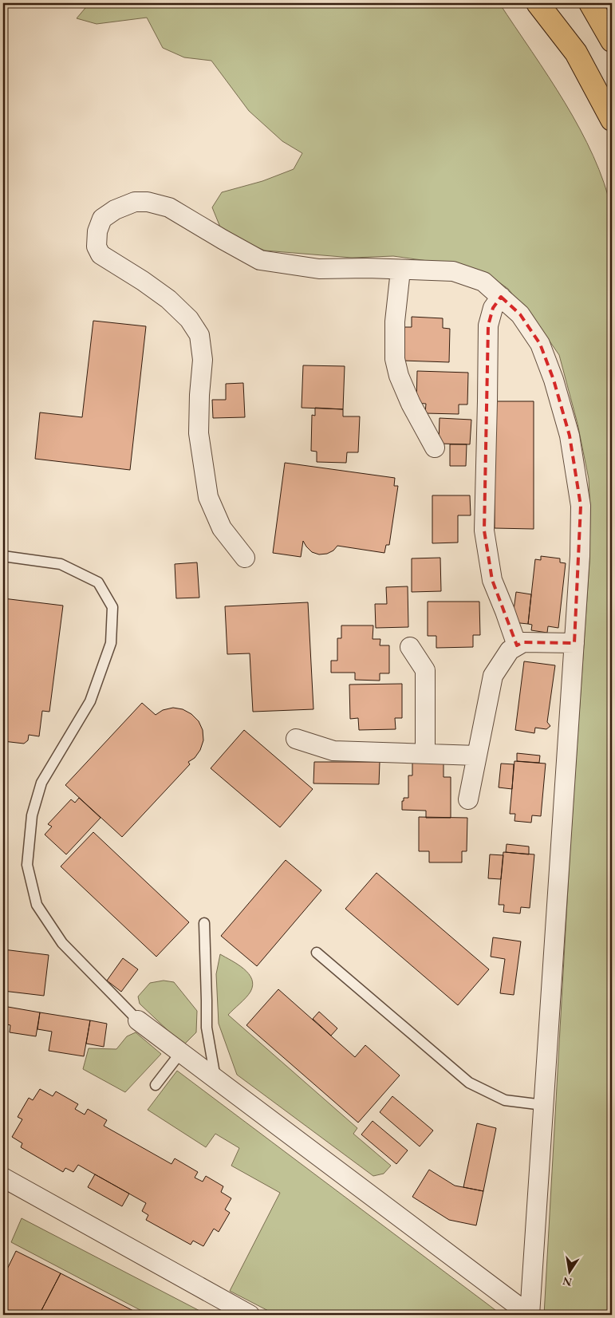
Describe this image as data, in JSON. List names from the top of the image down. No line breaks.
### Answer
{"north":"bottom"}
